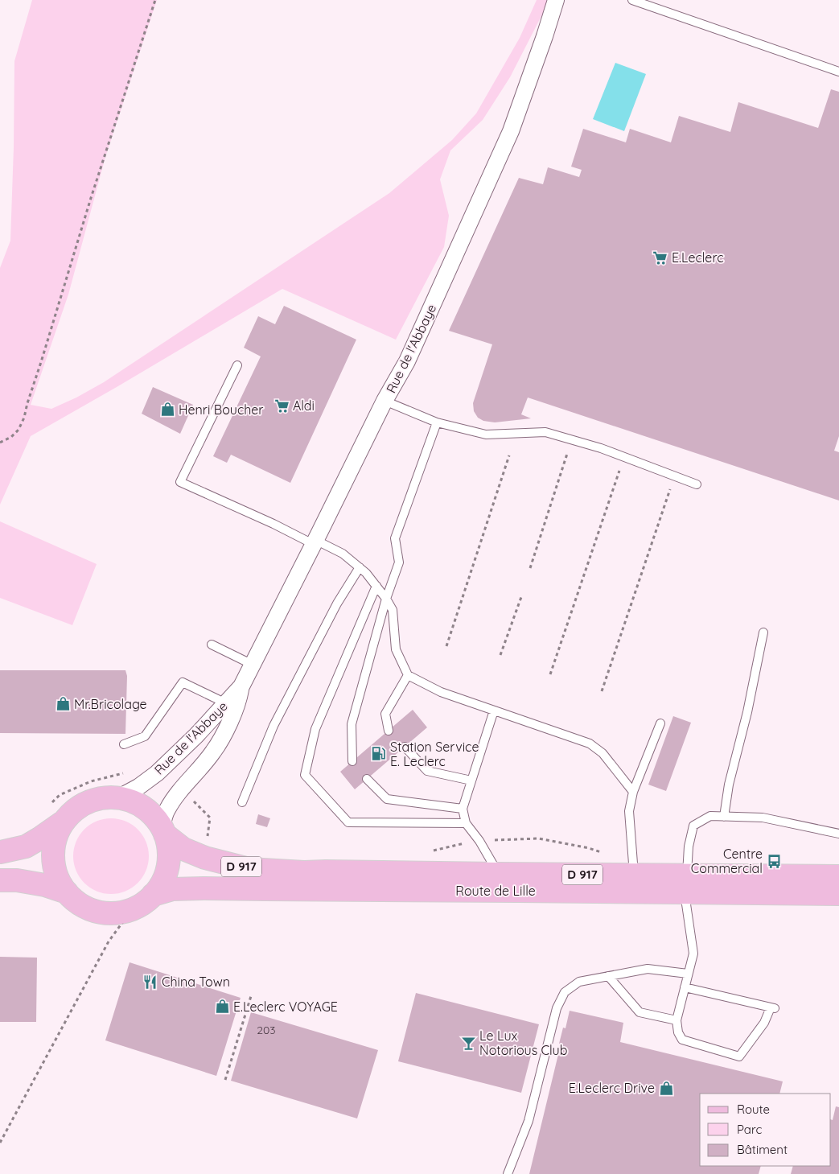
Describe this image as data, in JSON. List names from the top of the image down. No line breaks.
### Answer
{"streets":{"main road":["D 917","Route de Lille"],"street":["Rue de l'Abbaye"]},"crossings":[["Rue de l'Abbaye","Route de Lille"]],"places":{"supermarket":["E.Leclerc","Aldi"],"shop":["Henri Boucher","Mr.Bricolage","E.Leclerc VOYAGE","E.Leclerc Drive"],"fuel station":["Station Service E. Leclerc"],"bus stop":["Centre Commercial"],"restaurant":["China Town"],"bar":["Le Lux Notorious Club"]},"house_numbers":["203"],"legend":["Route","Parc","Bâtiment"]}
